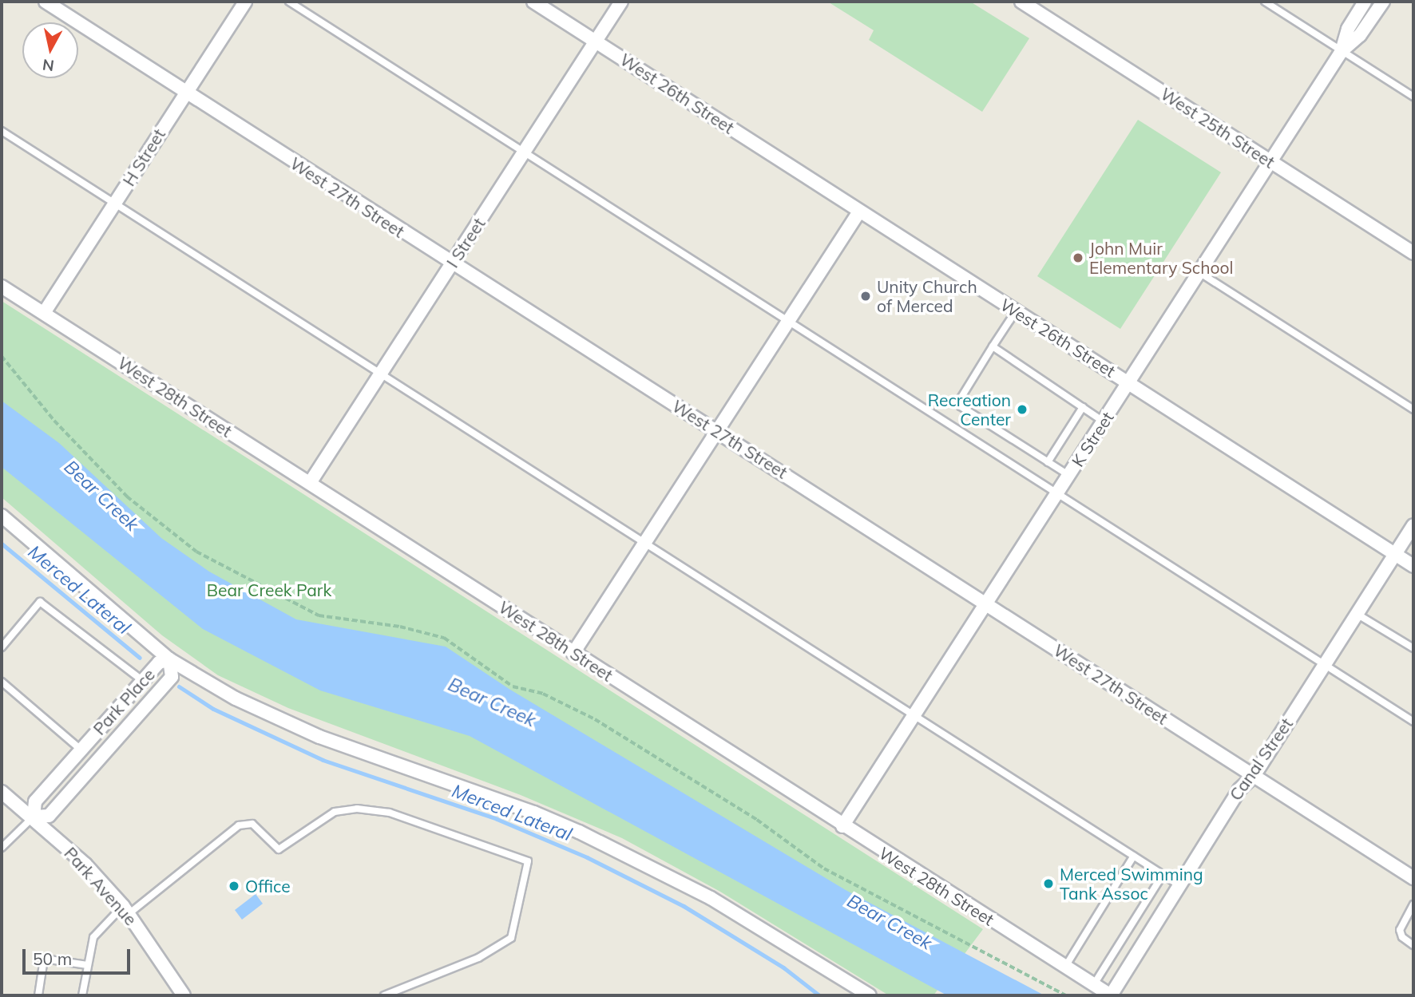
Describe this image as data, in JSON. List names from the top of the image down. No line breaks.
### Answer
{"streets":{"street":["West 26th Street","West 25th Street","H Street","West 27th Street","I Street","West 28th Street","K Street","Park Place","Canal Street","Park Avenue"]},"crossings":[["West 26th Street","I Street"],["West 26th Street","K Street"],["West 26th Street","Canal Street"],["West 25th Street","K Street"],["H Street","West 27th Street"],["H Street","West 28th Street"],["West 27th Street","I Street"],["West 27th Street","K Street"],["West 27th Street","Canal Street"],["I Street","West 28th Street"],["West 28th Street","K Street"],["West 28th Street","Canal Street"],["Park Place","Park Avenue"]],"water":["Bear Creek","Merced Lateral"],"parks":["Bear Creek Park"],"places":["John Muir Elementary School","Unity Church of Merced","Recreation Center","Merced Swimming Tank Assoc","Office"],"scale_bar":"50 m","north":"bottom"}
